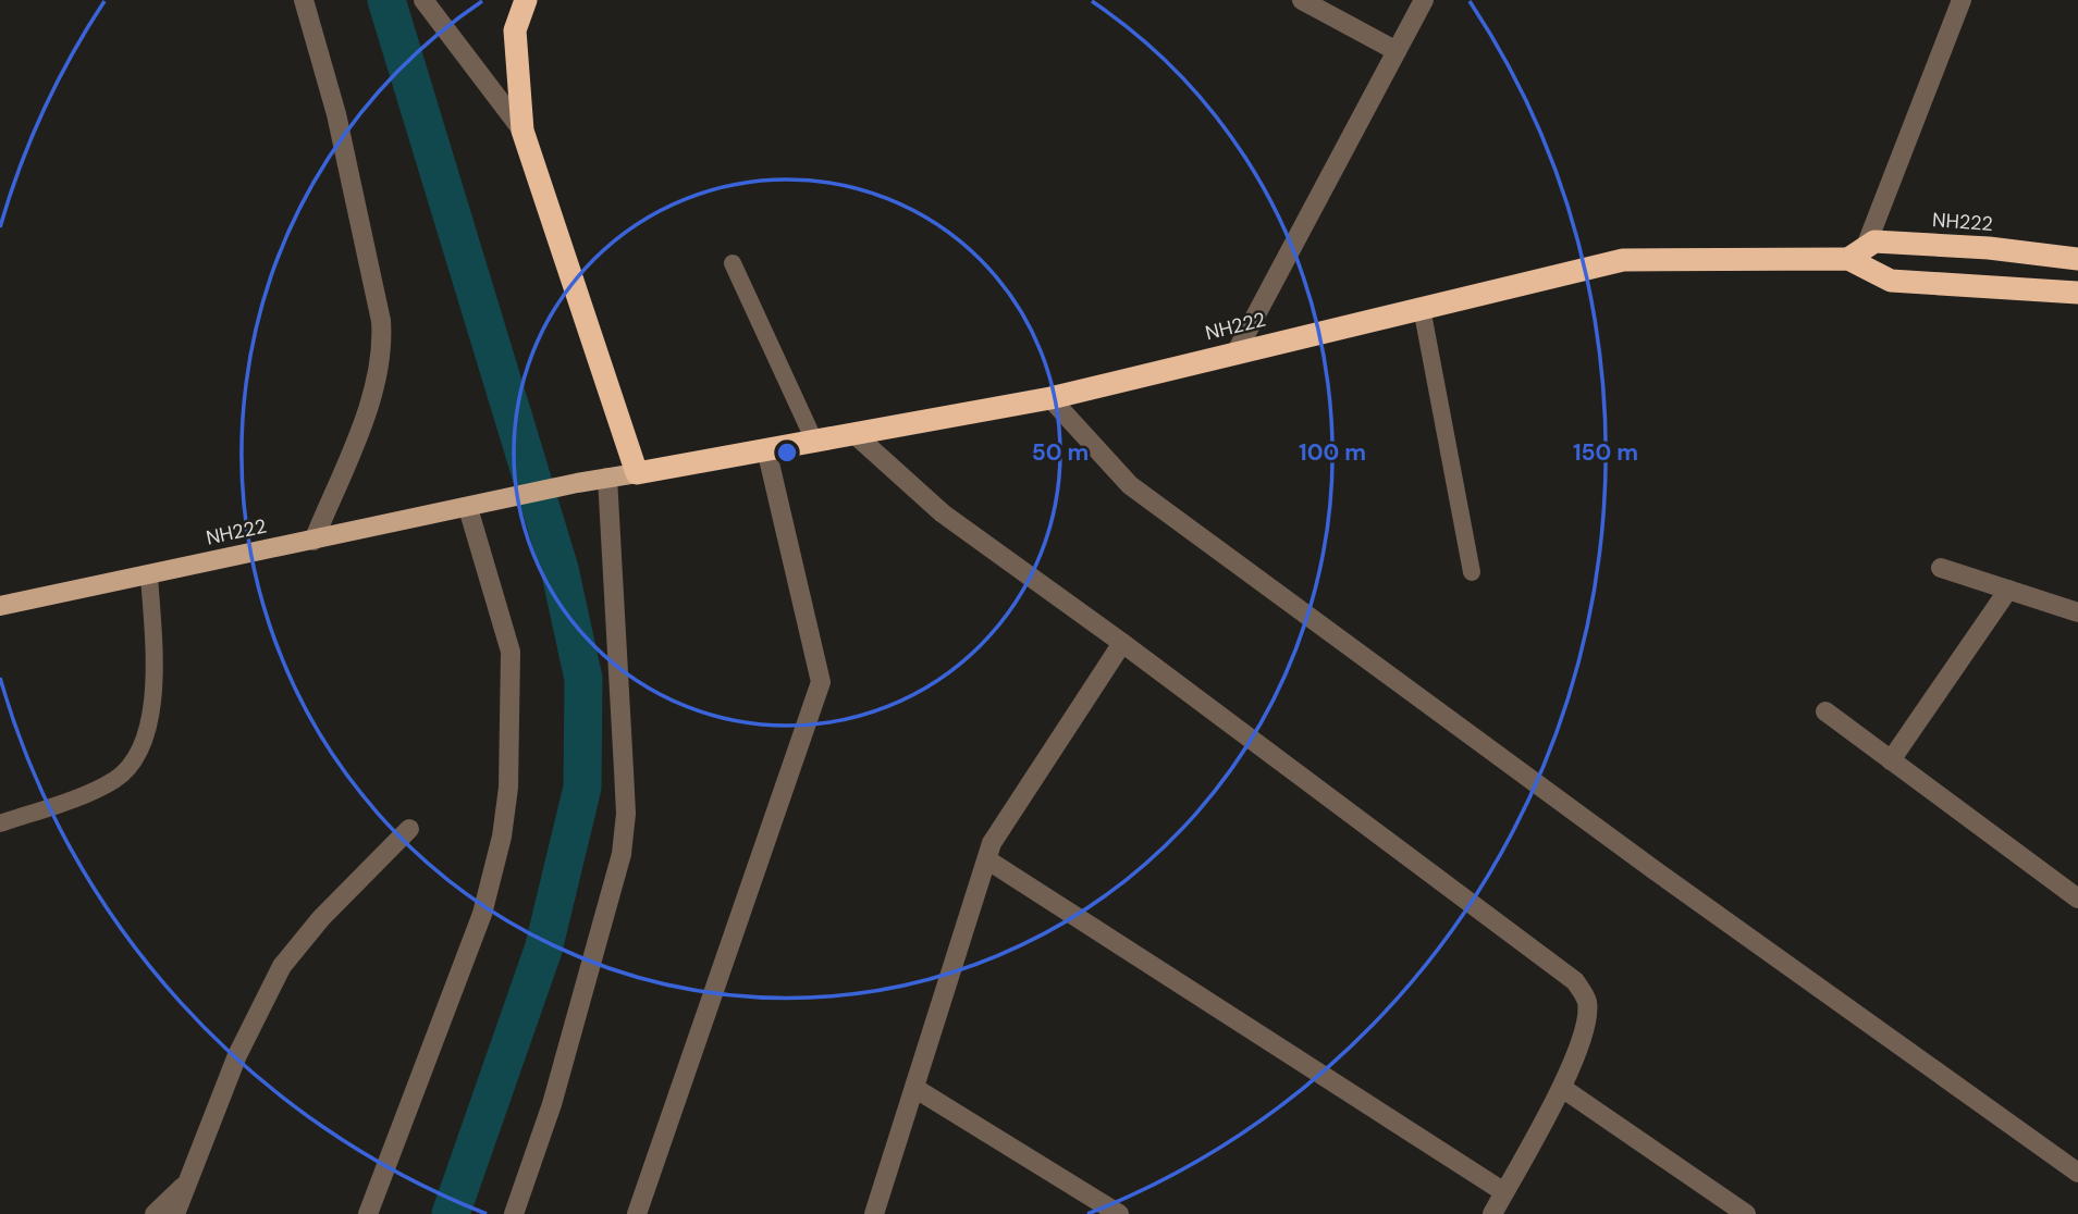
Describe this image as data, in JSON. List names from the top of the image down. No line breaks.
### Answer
{"streets":{"highway":["NH222"]},"rings":["50 m","100 m","150 m"]}
